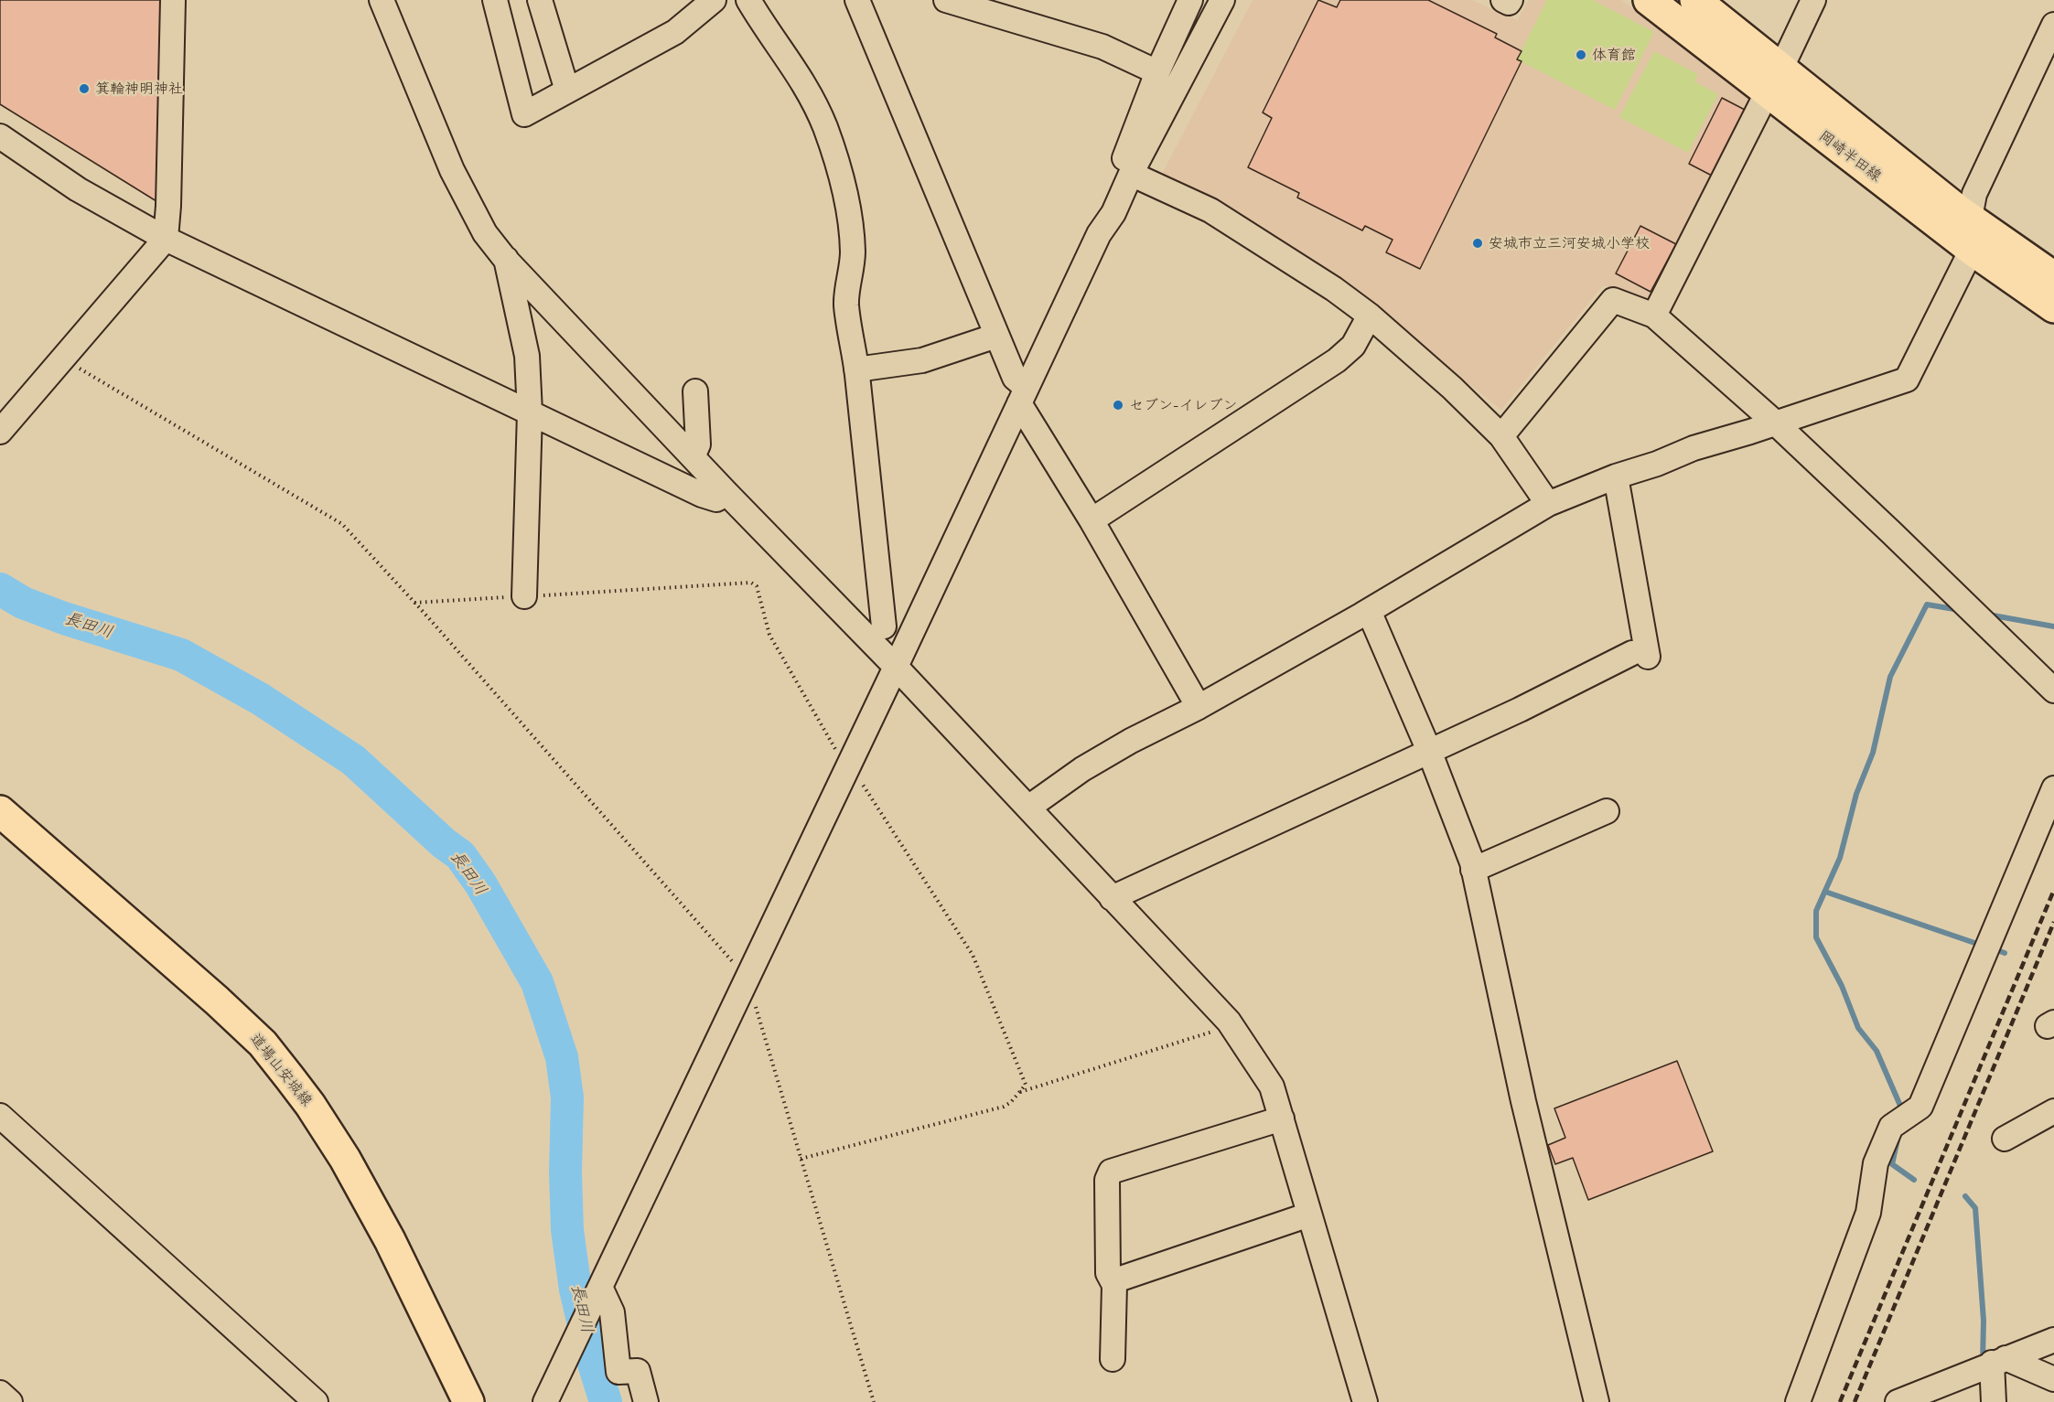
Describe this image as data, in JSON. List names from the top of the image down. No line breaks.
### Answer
{"streets":{"main road":["岡崎半田線","道場山安城線"]},"water":["長田川"],"places":["体育館","箕輪神明神社","安城市立三河安城小学校","セブン-イレブン"]}
